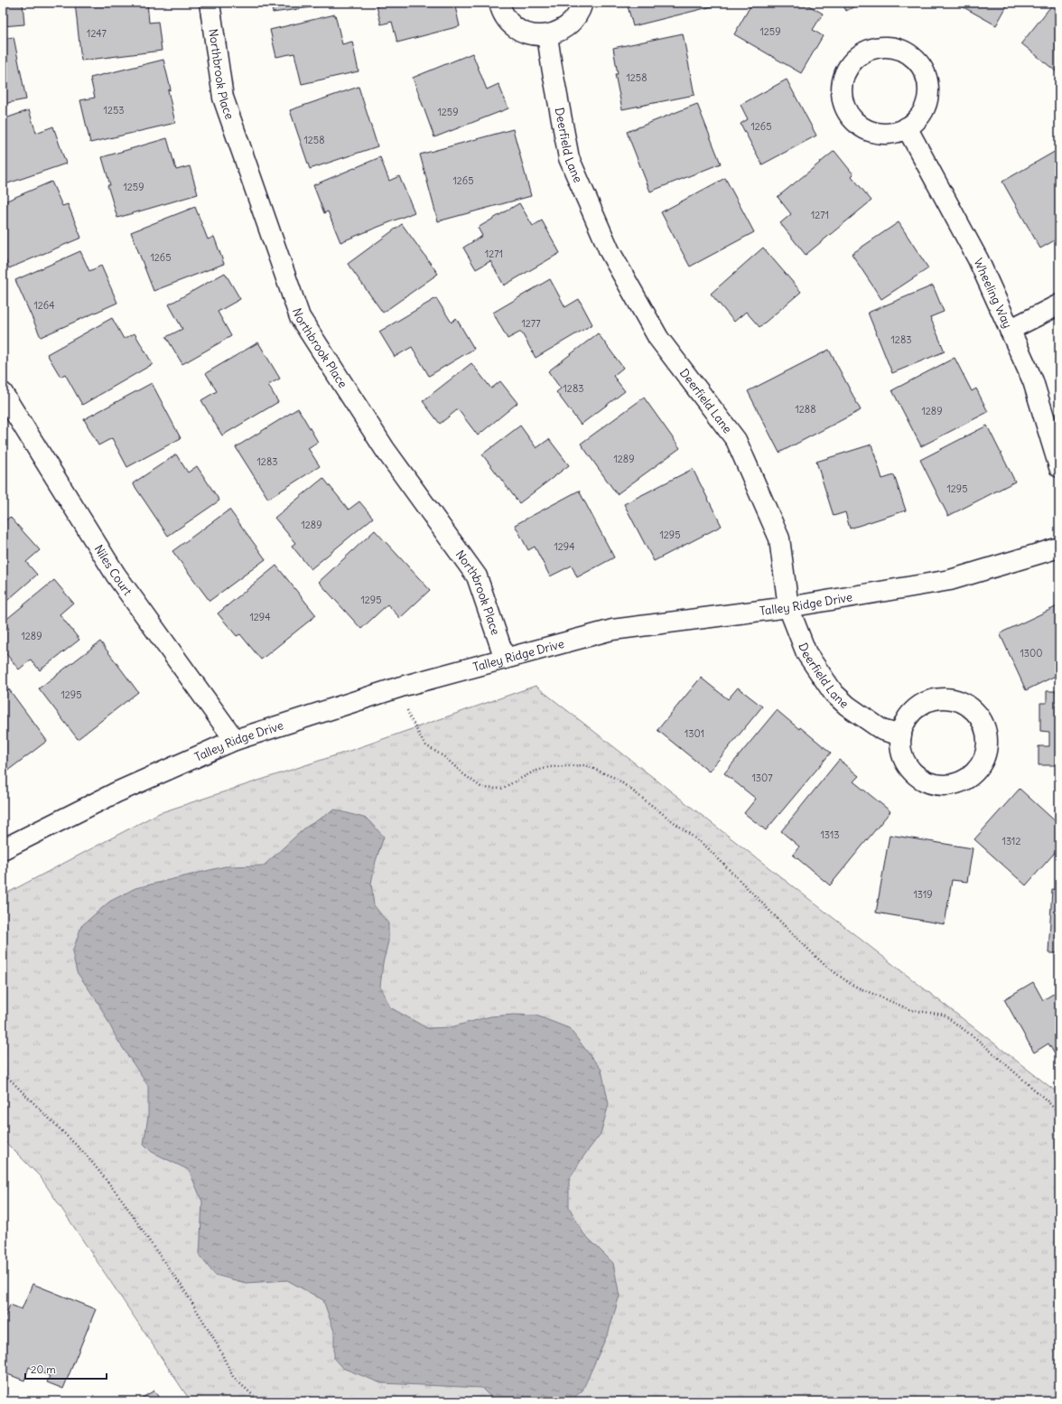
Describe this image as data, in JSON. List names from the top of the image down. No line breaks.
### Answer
{"streets":{"street":["Northbrook Place","Deerfield Lane","Wheeling Way","Niles Court","Talley Ridge Drive"]},"crossings":[["Northbrook Place","Talley Ridge Drive"],["Deerfield Lane","Talley Ridge Drive"],["Niles Court","Talley Ridge Drive"]],"house_numbers":["1259","1247","1258","1253","1259","1265","1258","1265","1259","1271","1271","1265","1264","1277","1283","1283","1288","1289","1289","1283","1295","1289","1295","1294","1295","1294","1289","1300","1295","1301","1307","1313","1312","1319"],"scale_bar":"20 m"}
